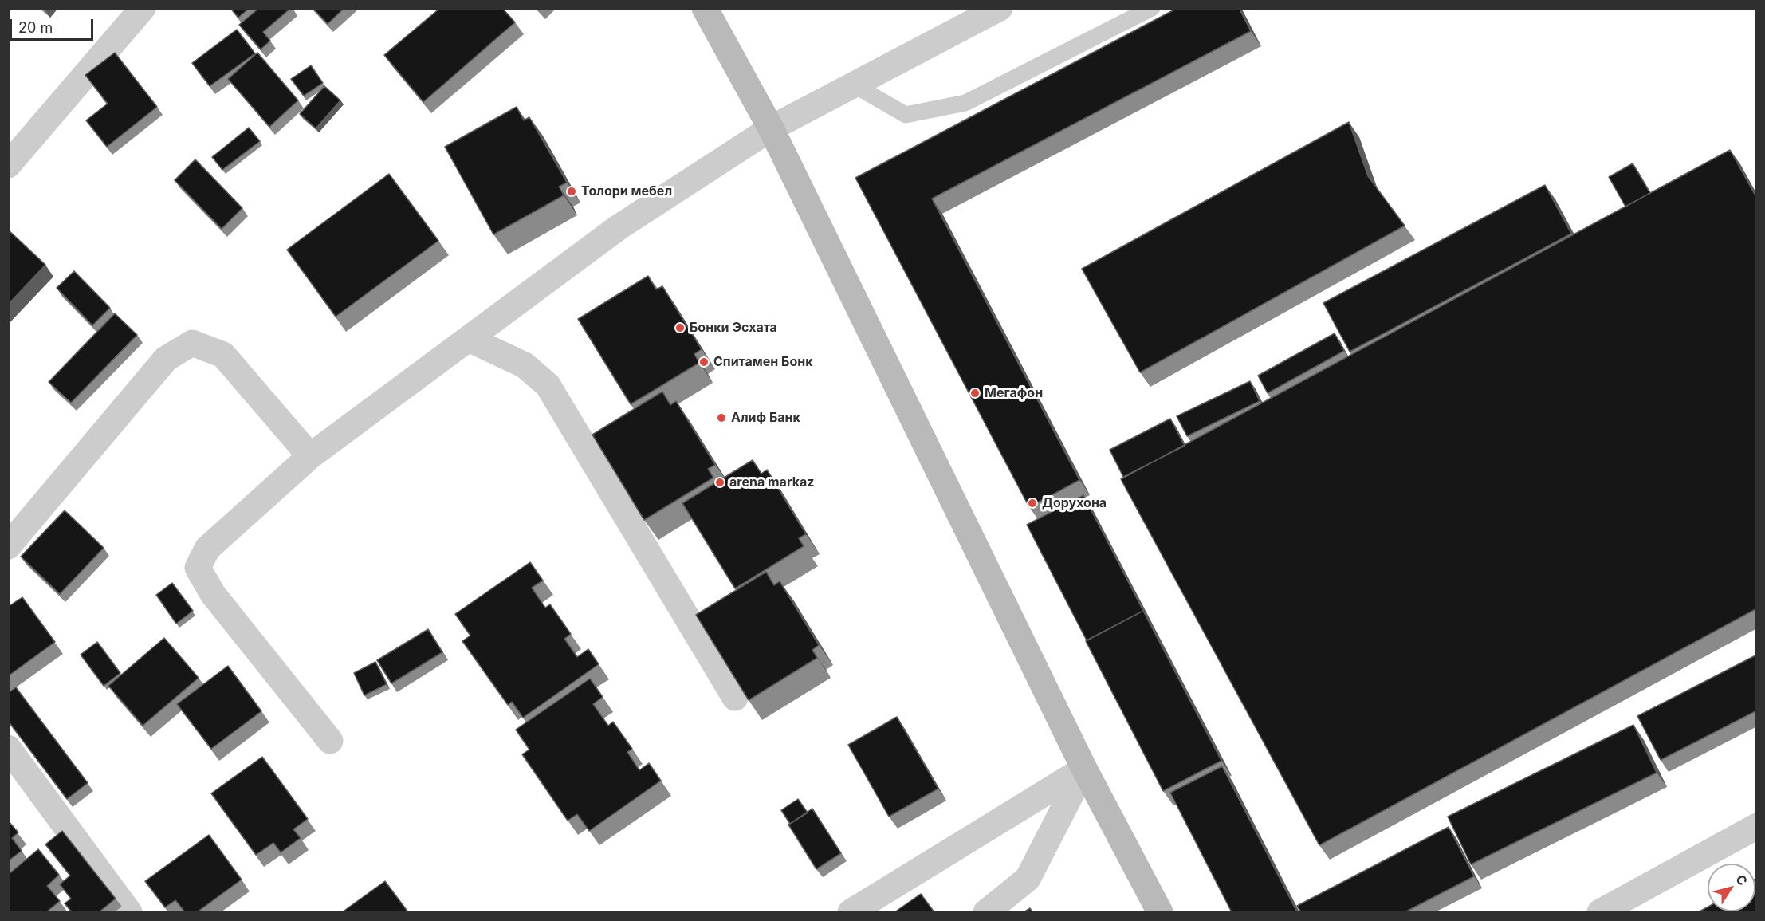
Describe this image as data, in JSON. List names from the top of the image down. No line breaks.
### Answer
{"places":["Толори мебел","Бонки Эсхата","Спитамен Бонк","Мегафон","Алиф Банк","arena markaz","Дорухона"],"scale_bar":"20 m","north":"top right"}
